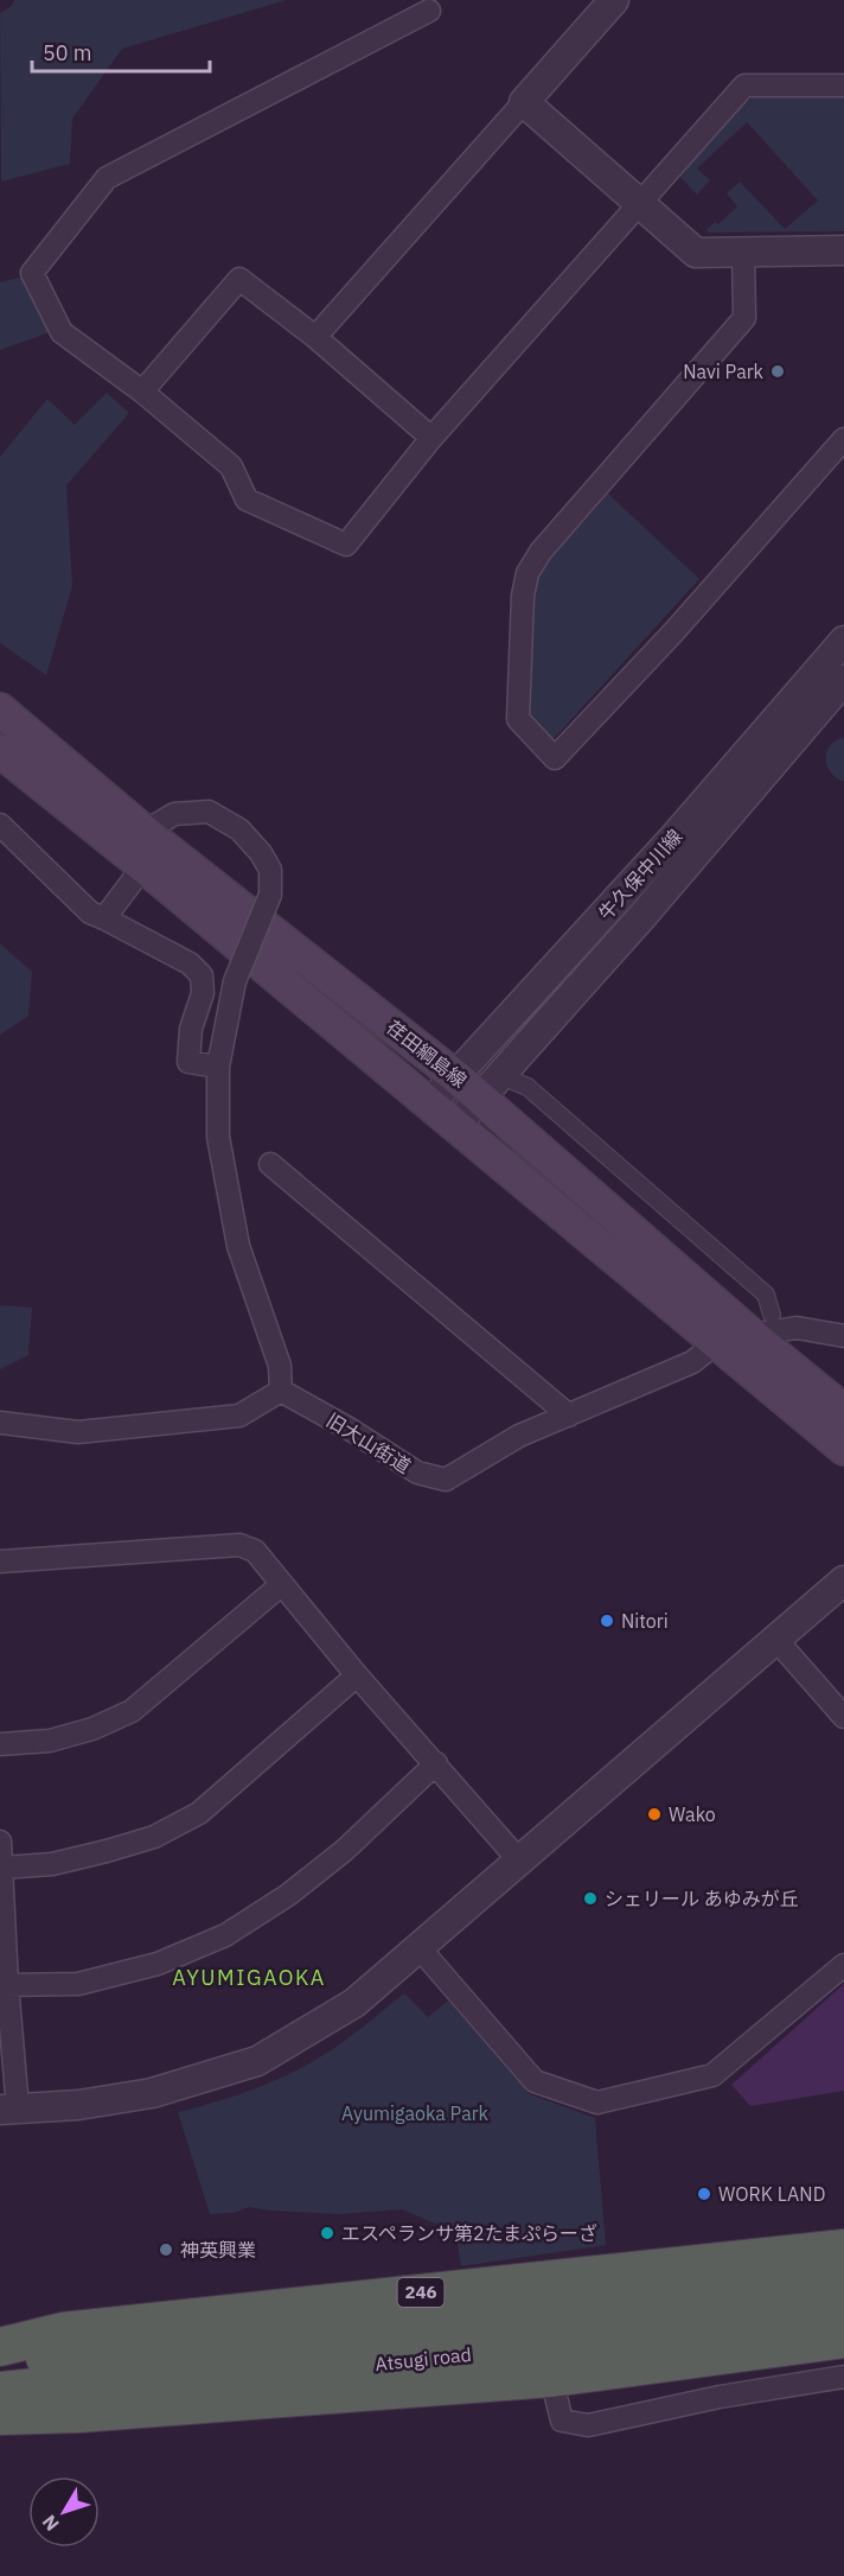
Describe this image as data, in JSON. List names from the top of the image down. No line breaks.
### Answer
{"streets":{"highway":["246","Atsugi road"],"main road":["荏田綱島線"],"street":["牛久保中川線","旧大山街道"]},"crossings":[["牛久保中川線","荏田綱島線"],["荏田綱島線","旧大山街道"]],"districts":["AYUMIGAOKA"],"parks":["Ayumigaoka Park"],"places":["Navi Park","Nitori","Wako","シェリール あゆみが丘","WORK LAND","エスペランサ第2たまぷらーざ","神英興業"],"scale_bar":"50 m","north":"bottom left"}
